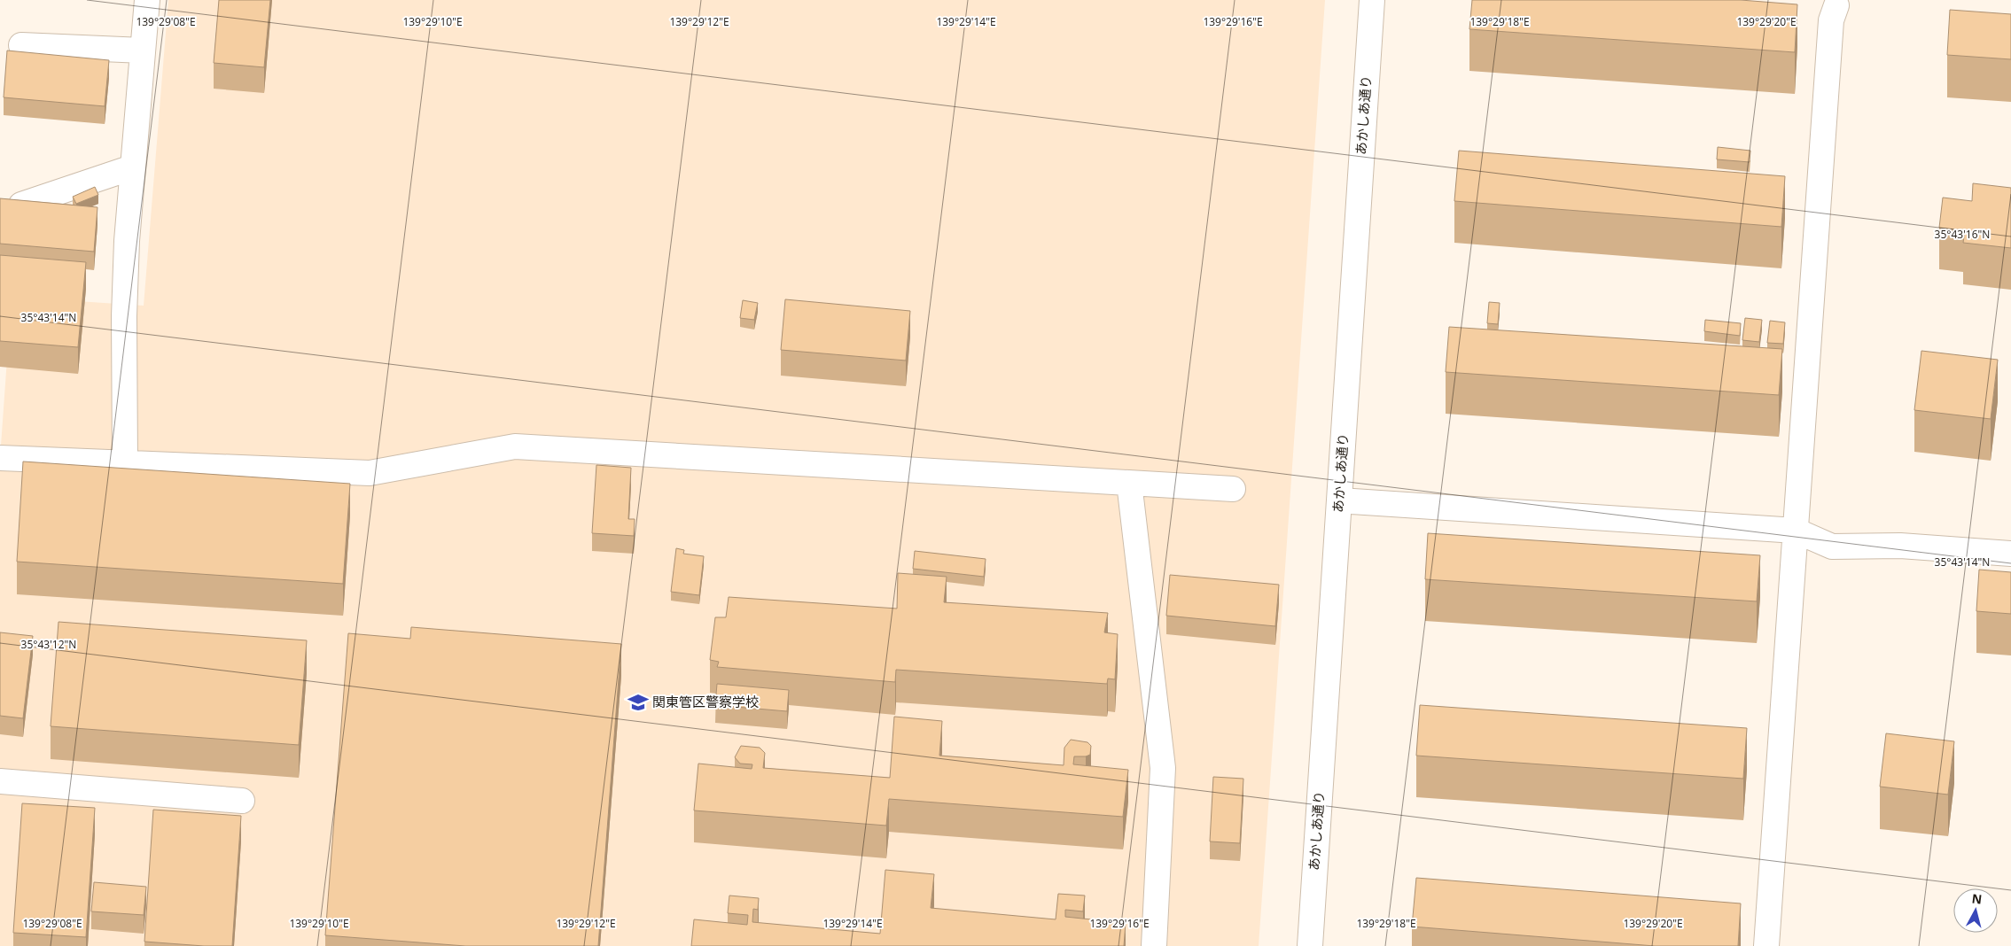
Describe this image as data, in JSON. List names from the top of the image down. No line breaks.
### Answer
{"streets":{"street":["あかしあ通り"]},"places":{"school or university":["関東管区警察学校"]},"north":"top","coordinates":["139°29'08\"E","139°29'10\"E","139°29'12\"E","139°29'14\"E","139°29'16\"E","139°29'18\"E","139°29'20\"E","35°43'16\"N","35°43'14\"N","35°43'12\"N"]}
